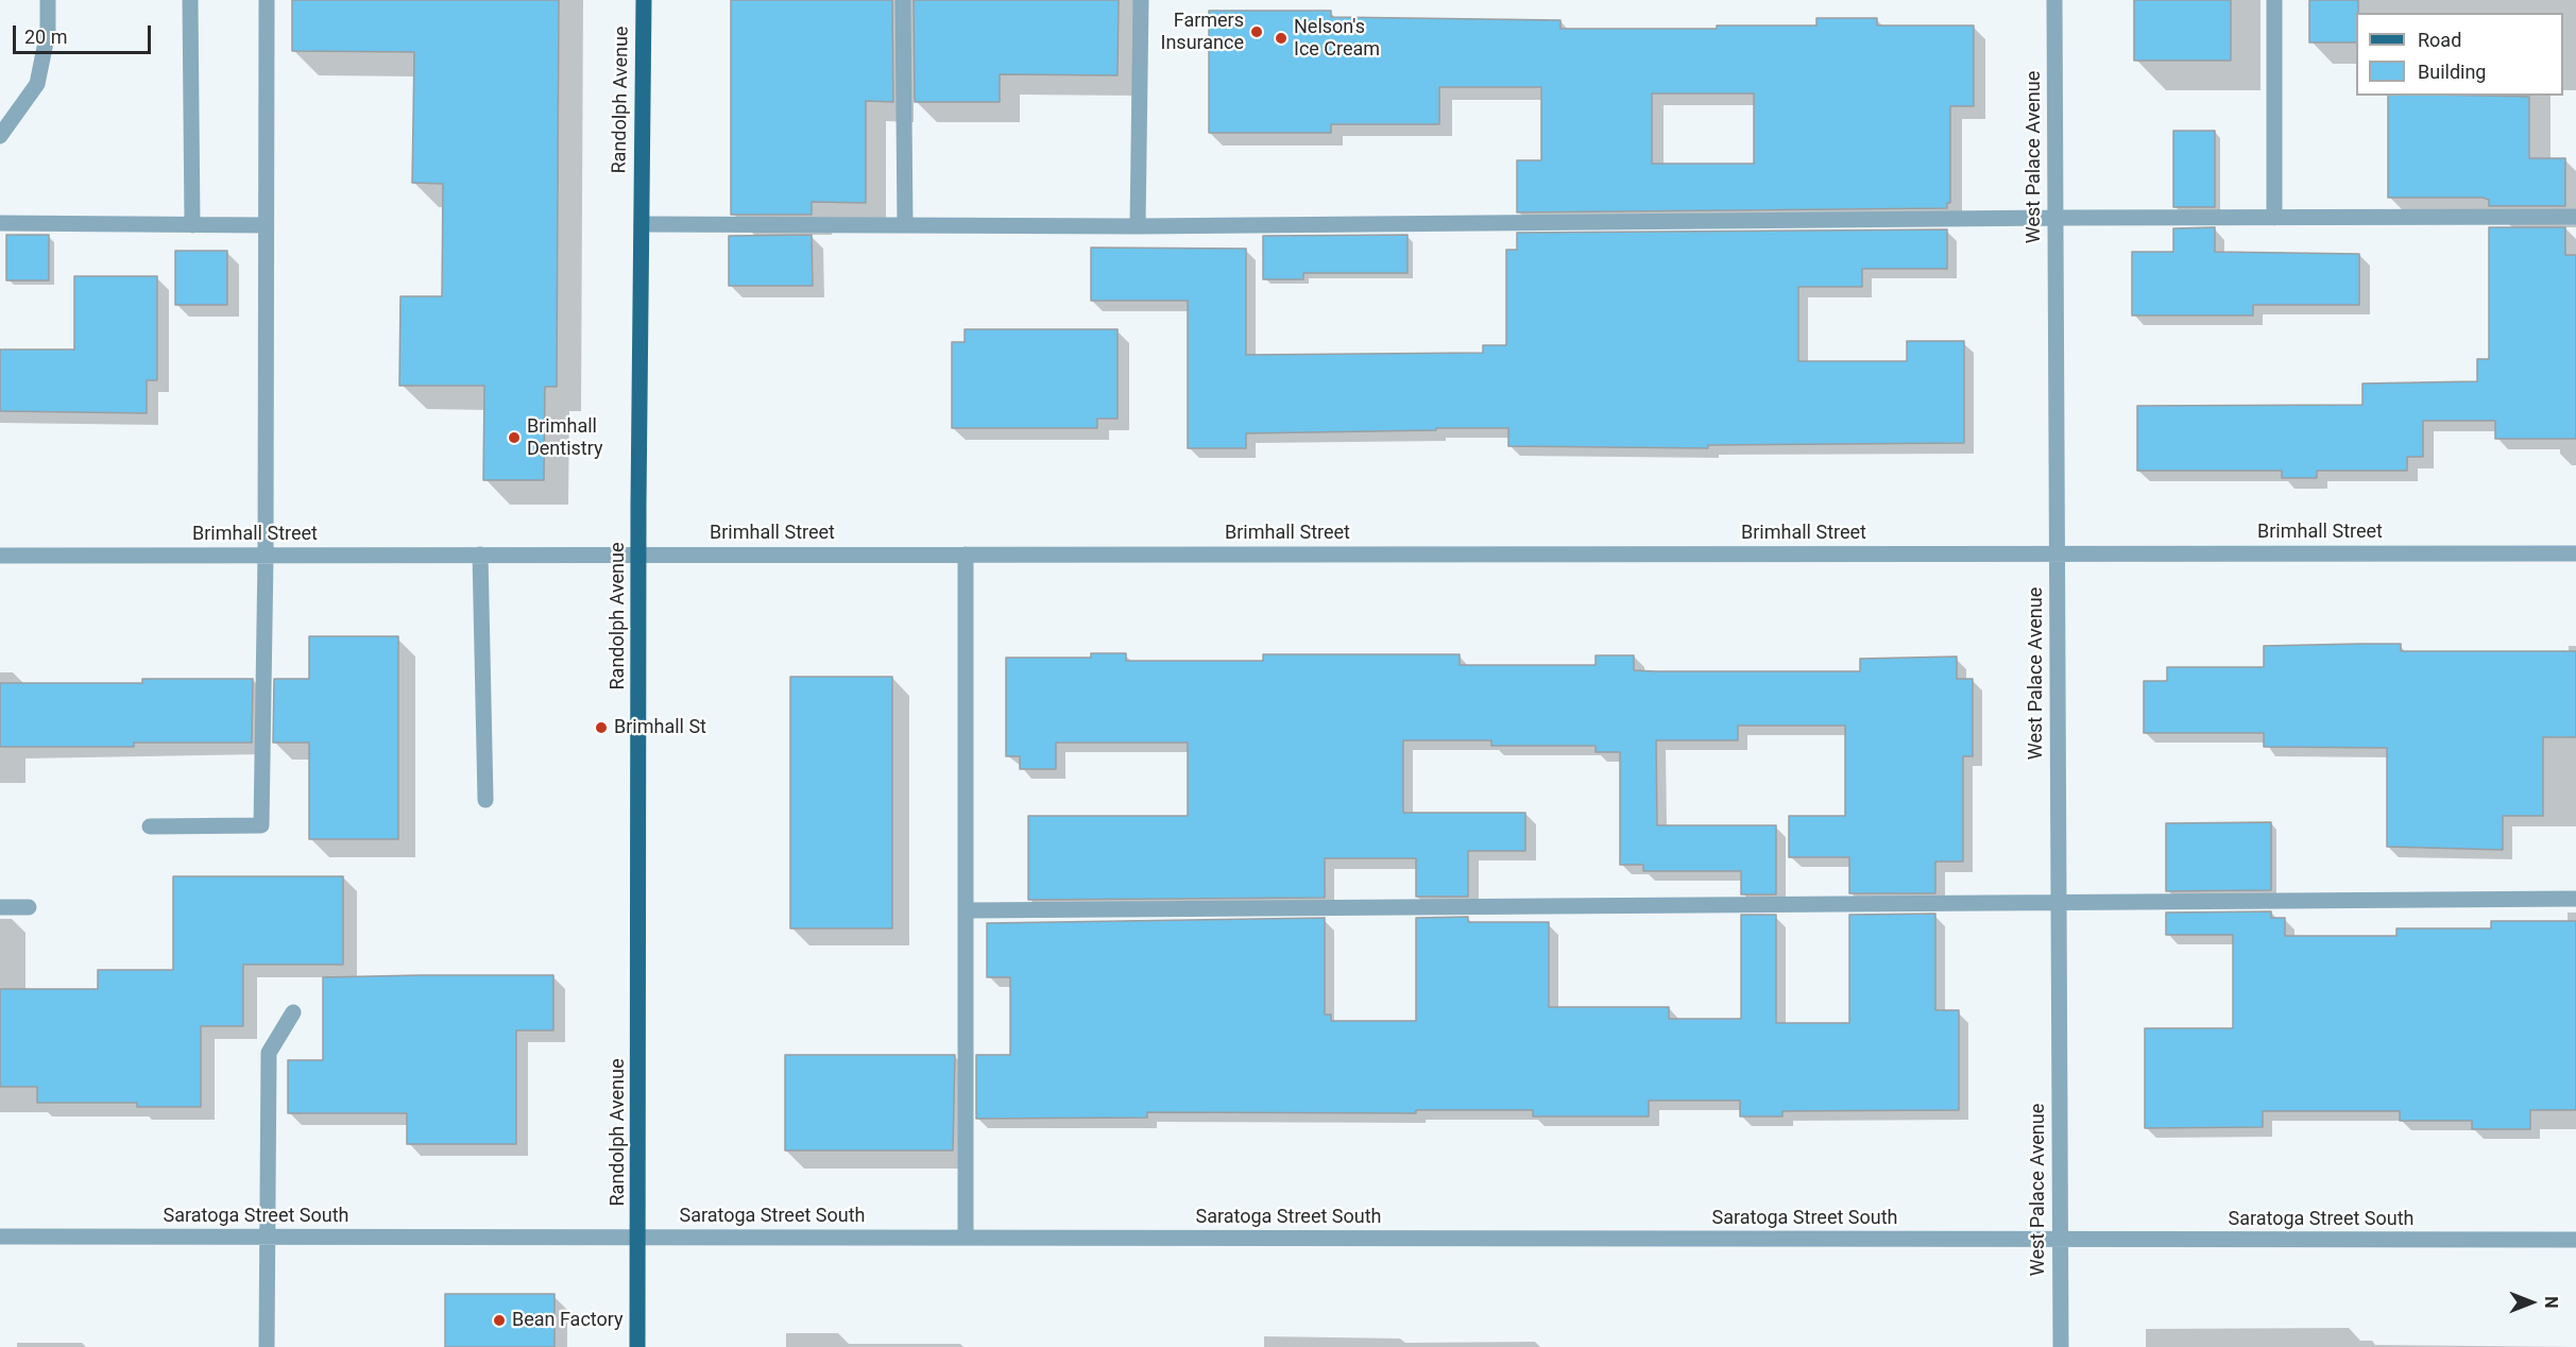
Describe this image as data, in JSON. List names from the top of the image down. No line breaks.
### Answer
{"streets":{"main road":["Randolph Avenue"],"street":["West Palace Avenue","Brimhall Street","Saratoga Street South"]},"crossings":[["Randolph Avenue","Brimhall Street"],["Randolph Avenue","Saratoga Street South"],["West Palace Avenue","Brimhall Street"],["West Palace Avenue","Saratoga Street South"]],"places":["Farmers Insurance","Nelson's Ice Cream","Brimhall Dentistry","Brimhall St","Bean Factory"],"legend":["Road","Building"],"scale_bar":"20 m","north":"right"}
